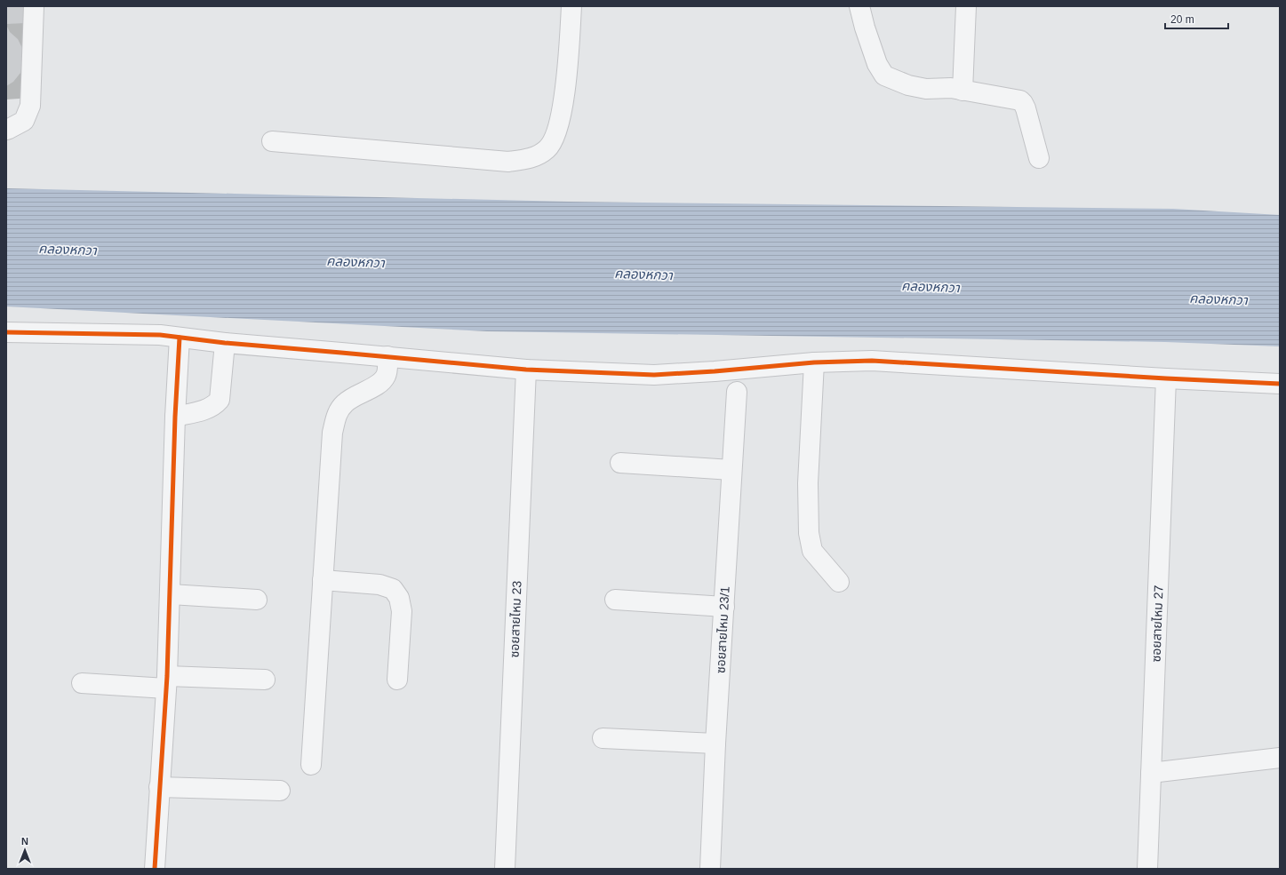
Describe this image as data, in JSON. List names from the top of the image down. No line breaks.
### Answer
{"streets":{"street":["ซอยสายไหม 23","ซอยสายไหม 27","ซอยสายไหม 23/1"]},"water":["คลองหกวา"],"scale_bar":"20 m","north":"top"}
